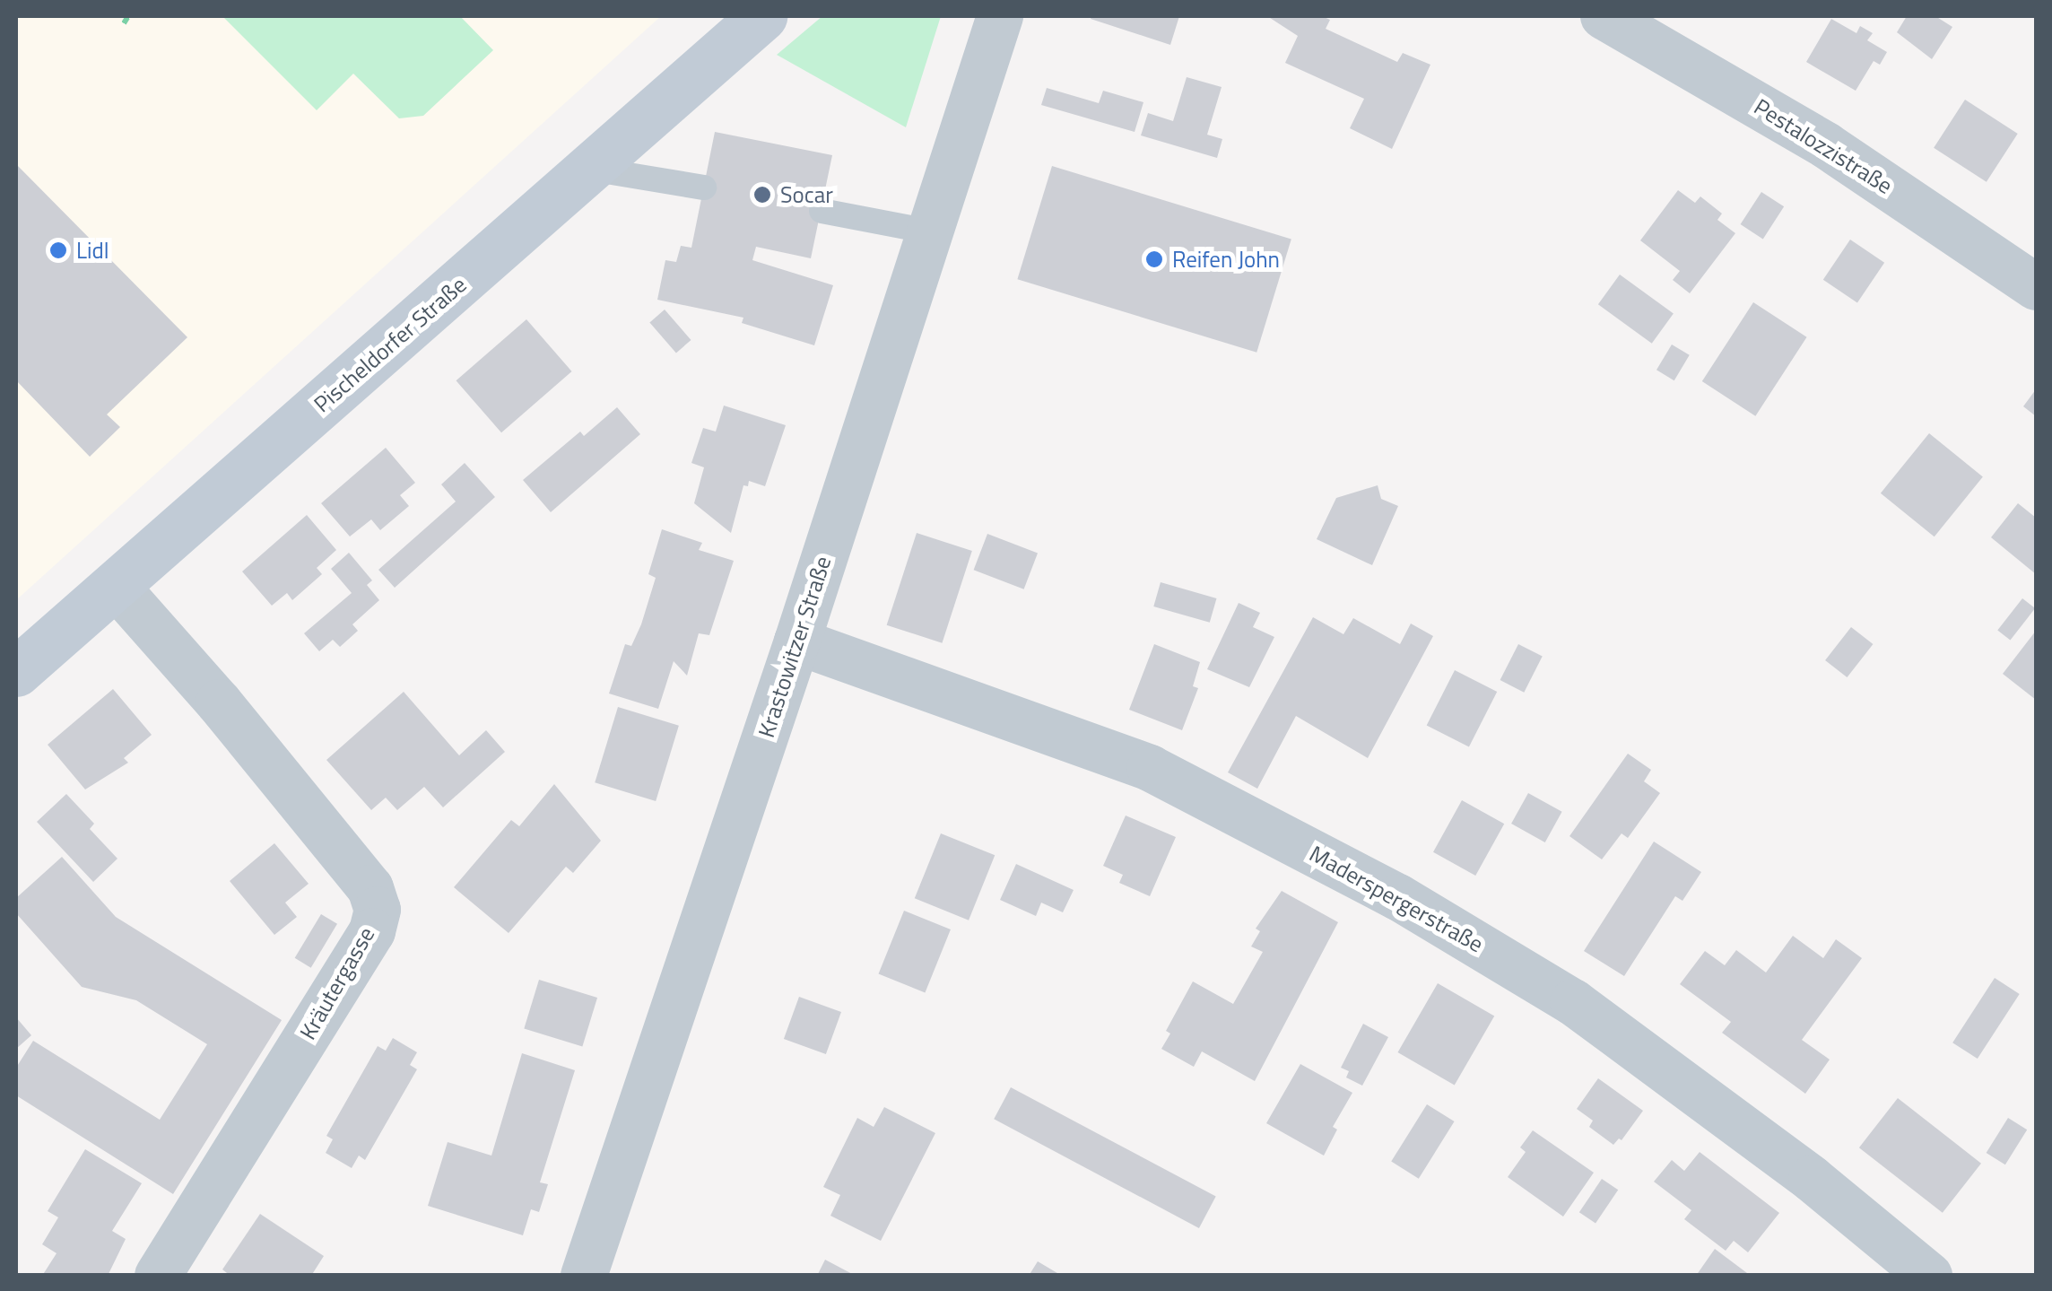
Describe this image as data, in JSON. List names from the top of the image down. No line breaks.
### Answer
{"streets":{"main road":["Pischeldorfer Straße"],"street":["Pestalozzistraße","Krastowitzer Straße","Maderspergerstraße","Kräutergasse"]},"crossings":[["Pischeldorfer Straße","Kräutergasse"],["Krastowitzer Straße","Maderspergerstraße"]],"places":["Socar","Lidl","Reifen John"]}
